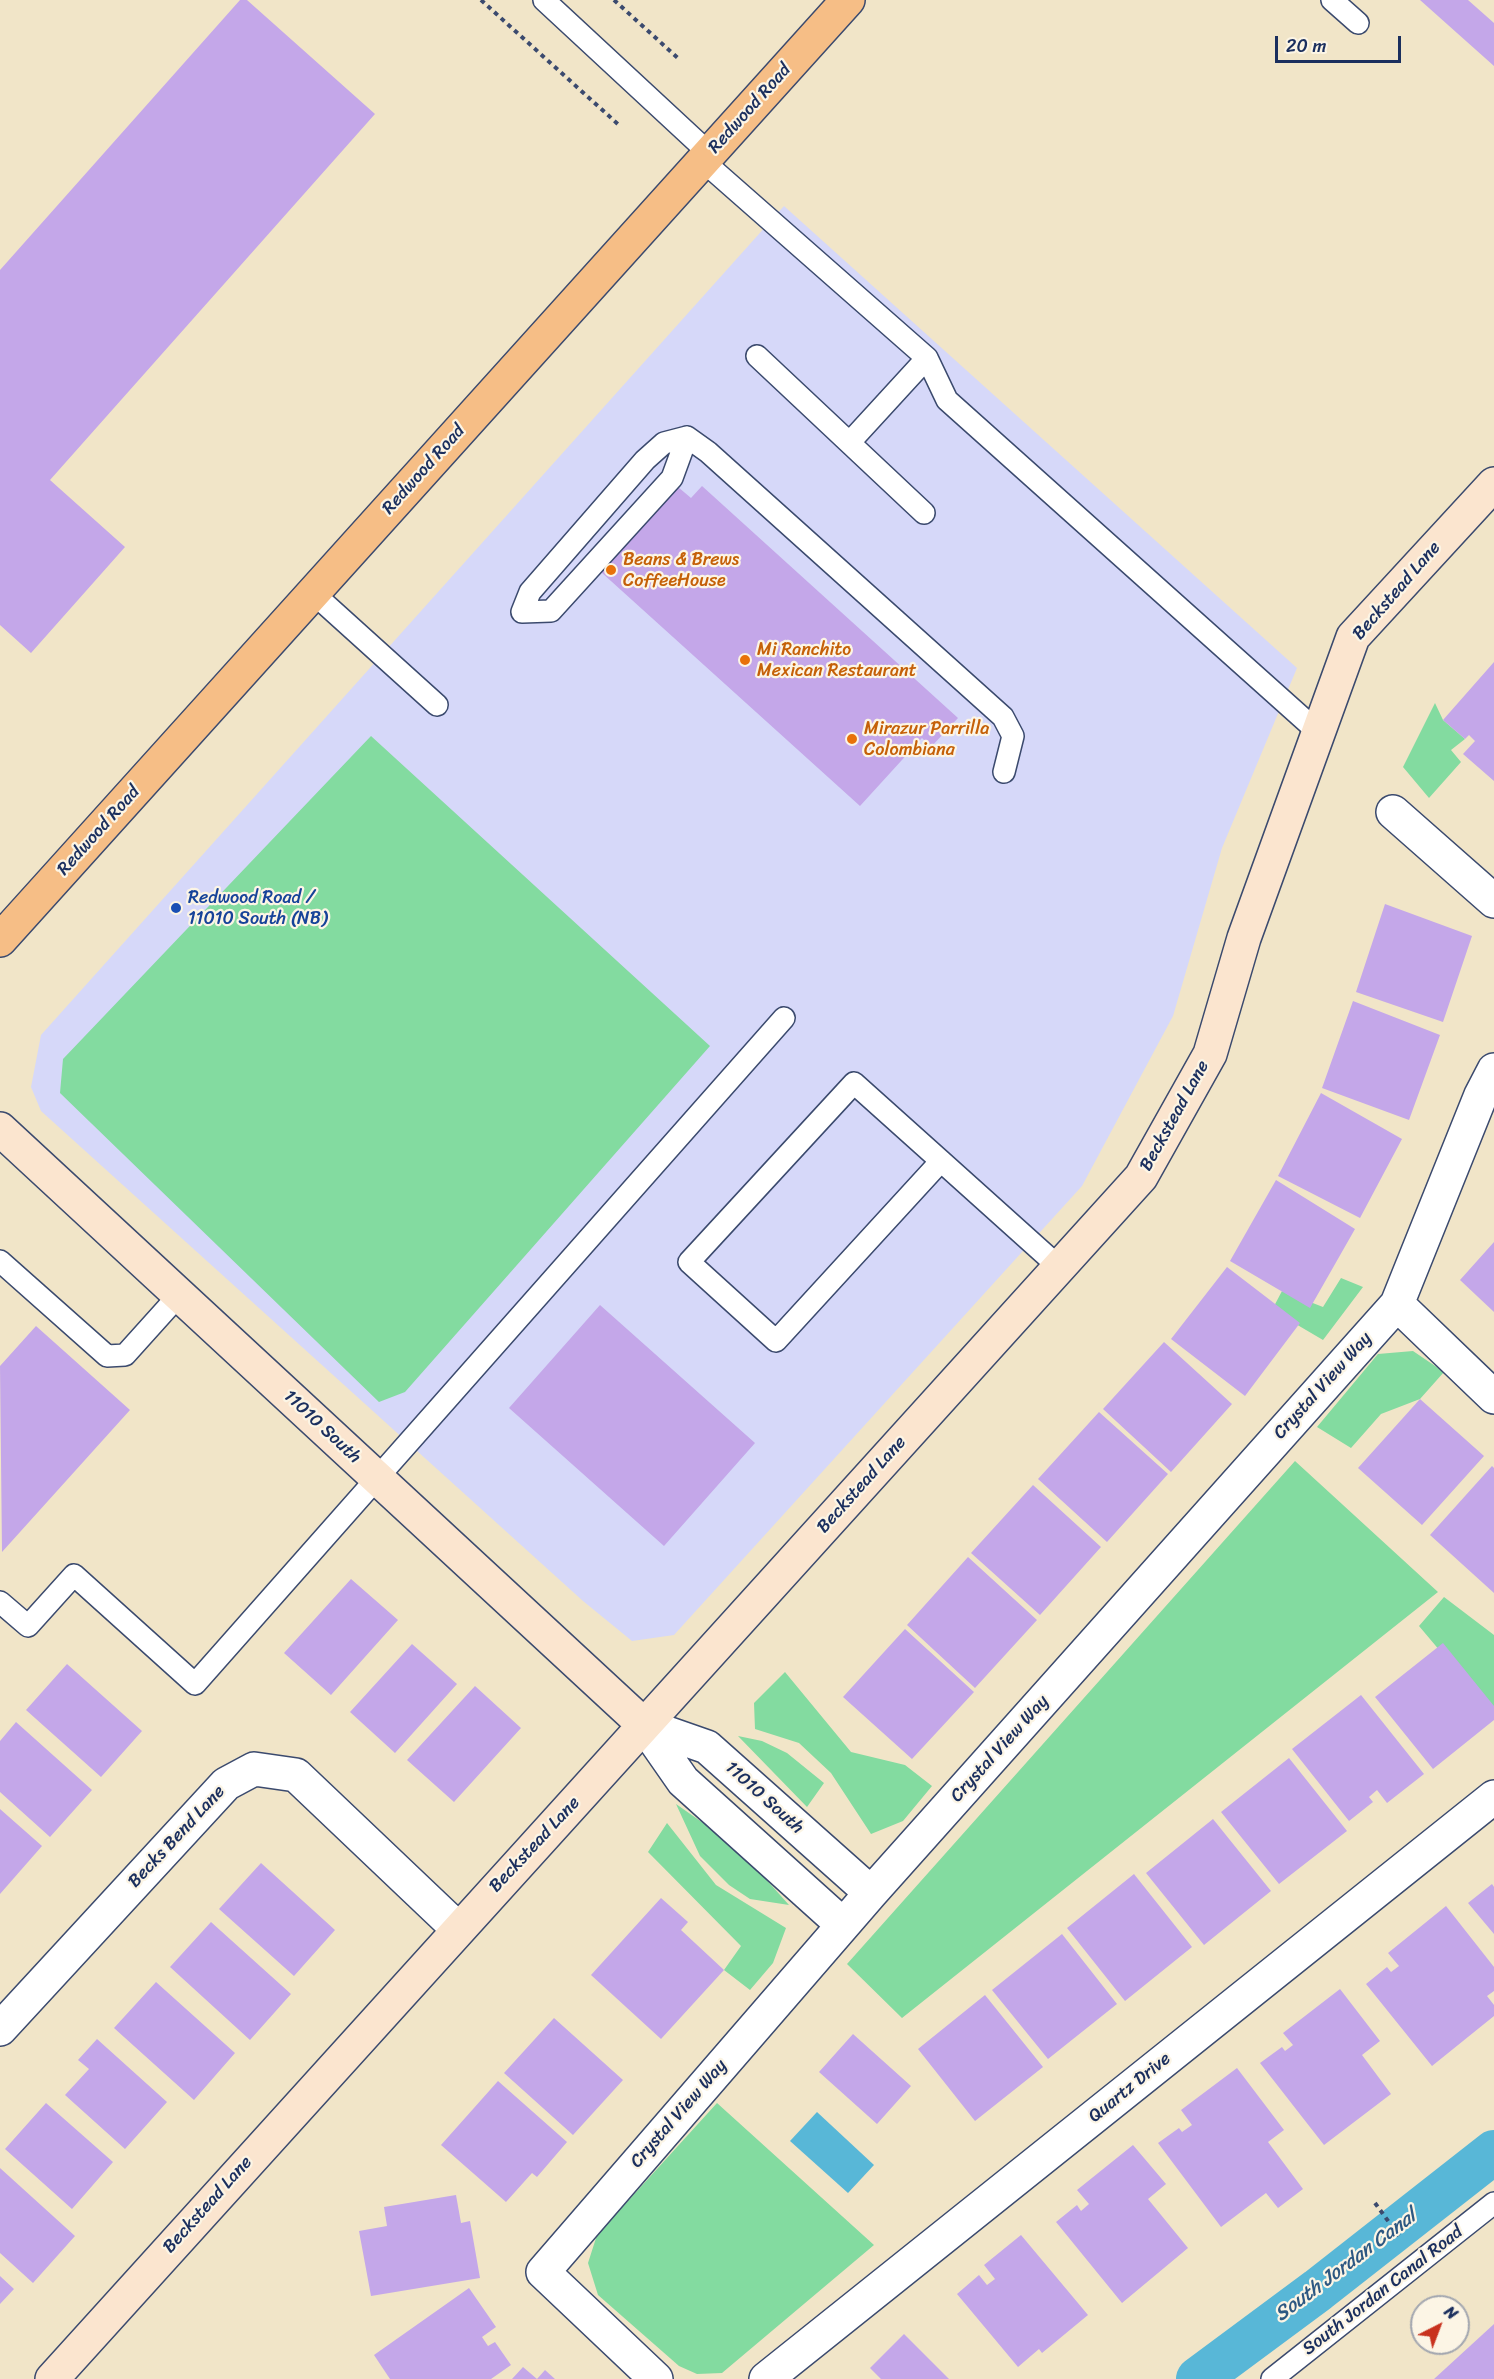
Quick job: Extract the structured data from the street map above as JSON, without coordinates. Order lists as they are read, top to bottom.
{
  "streets": {
    "main road": ["Redwood Road"],
    "street": [
      "Beckstead Lane",
      "Crystal View Way",
      "11010 South",
      "Becks Bend Lane",
      "Quartz Drive"
    ],
    "lane": ["South Jordan Canal Road"]
  },
  "crossings": [
    ["Beckstead Lane", "11010 South"],
    ["Beckstead Lane", "Becks Bend Lane"],
    ["Crystal View Way", "11010 South"]
  ],
  "water": ["South Jordan Canal"],
  "places": [
    "Beans & Brews CoffeeHouse",
    "Mi Ranchito Mexican Restaurant",
    "Mirazur Parrilla Colombiana",
    "Redwood Road / 11010 South (NB)"
  ],
  "scale_bar": "20 m",
  "north": "top right"
}
